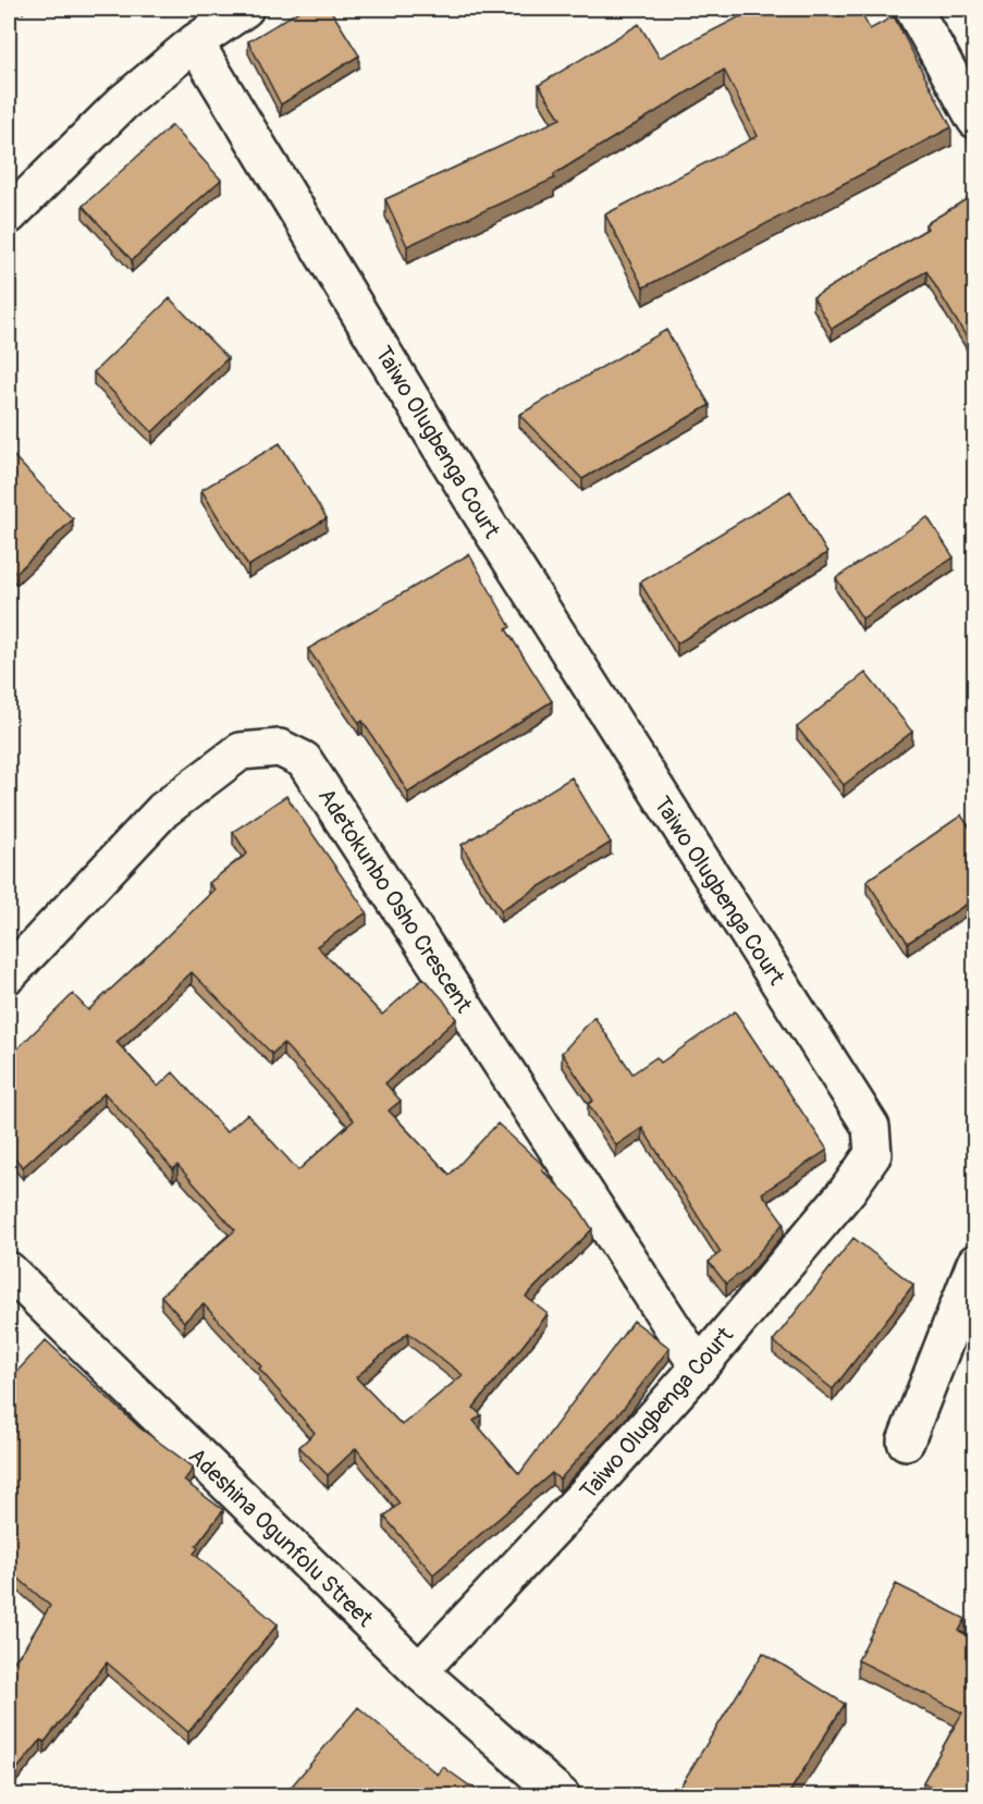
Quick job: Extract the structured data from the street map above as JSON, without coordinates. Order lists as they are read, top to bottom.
{
  "streets": {
    "street": ["Taiwo Olugbenga Court", "Adetokunbo Osho Crescent", "Adeshina Ogunfolu Street"]
  },
  "crossings": [
    ["Taiwo Olugbenga Court", "Adetokunbo Osho Crescent"],
    ["Taiwo Olugbenga Court", "Adeshina Ogunfolu Street"]
  ]
}
